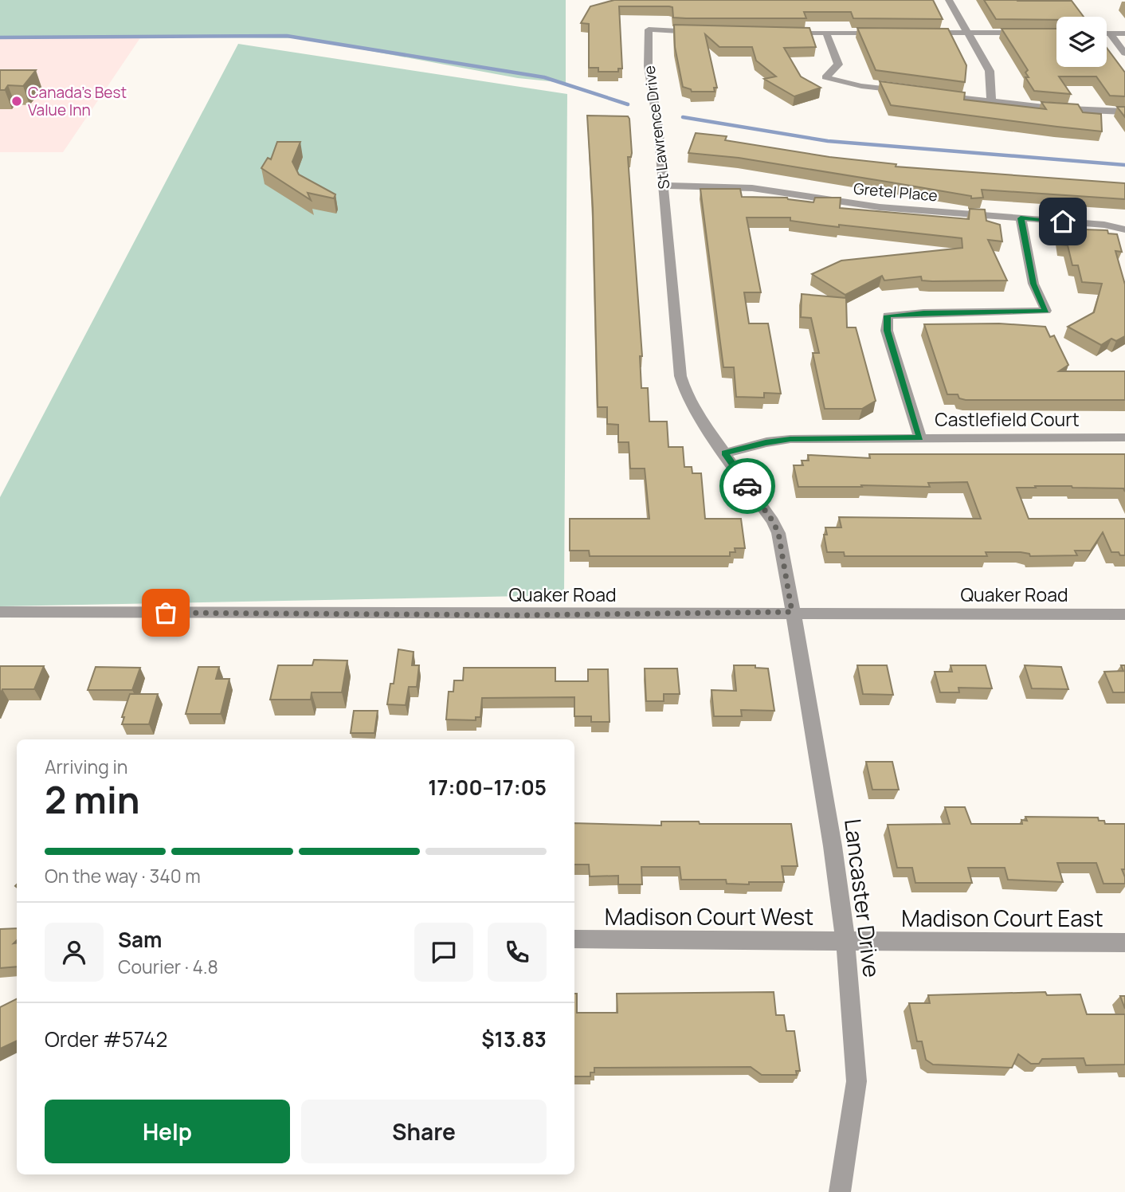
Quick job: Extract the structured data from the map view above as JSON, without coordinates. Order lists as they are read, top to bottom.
{
  "streets": {
    "street": [
      "St Lawrence Drive",
      "Gretel Place",
      "Castlefield Court",
      "Quaker Road",
      "Lancaster Drive",
      "Madison Court West",
      "Madison Court East"
    ]
  },
  "crossings": [
    ["St Lawrence Drive", "Gretel Place"],
    ["St Lawrence Drive", "Castlefield Court"],
    ["St Lawrence Drive", "Quaker Road"],
    ["St Lawrence Drive", "Lancaster Drive"],
    ["Quaker Road", "Lancaster Drive"],
    ["Lancaster Drive", "Madison Court West"],
    ["Lancaster Drive", "Madison Court East"],
    ["Madison Court West", "Madison Court East"]
  ],
  "places": ["Canada's Best Value Inn"],
  "page": {
    "heading": ["2 min", "Arriving in", "17:00–17:05"],
    "panel": [
      "Sam",
      "Courier · 4.8",
      "Order #5742",
      "$13.83"
    ],
    "bar": "On the way · 340 m",
    "buttons": ["Help", "Share"]
  }
}
